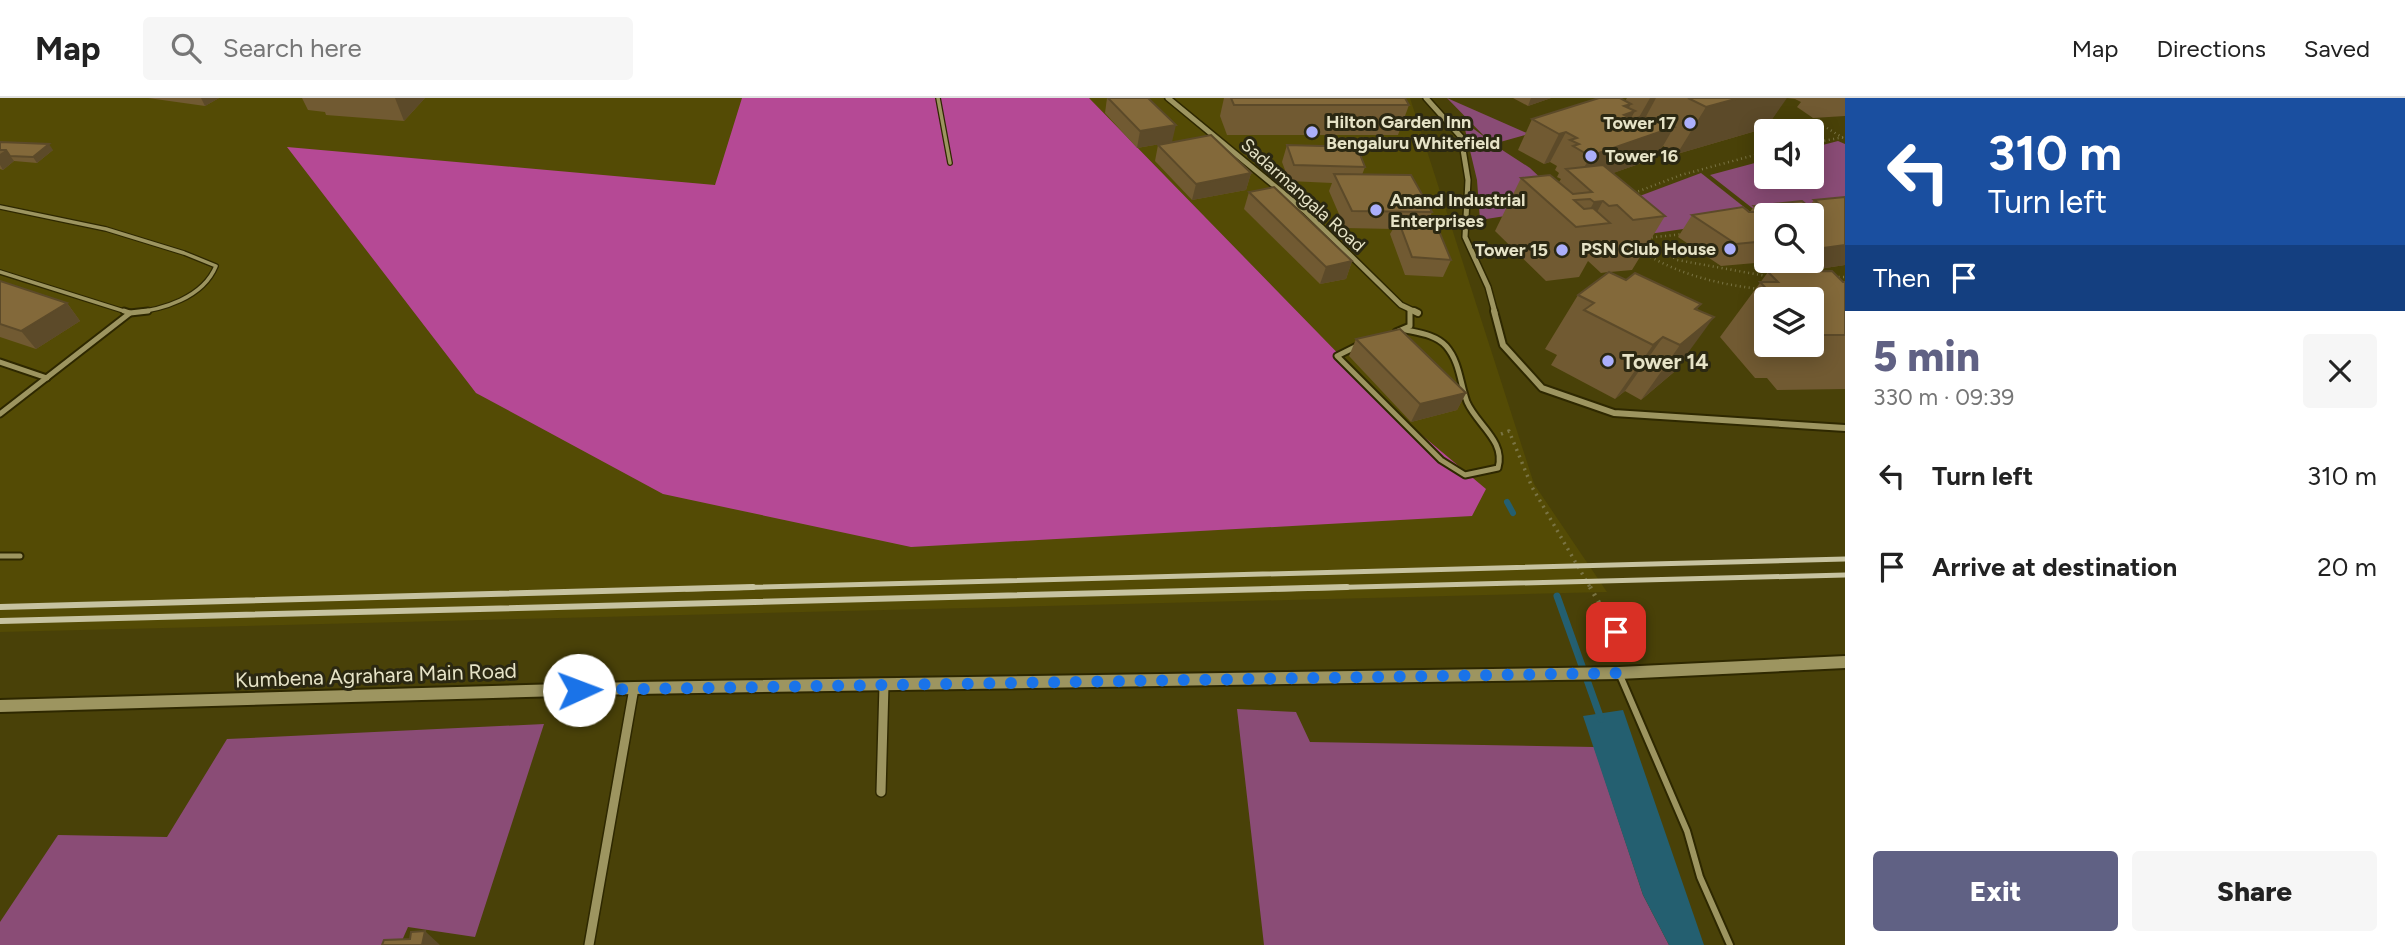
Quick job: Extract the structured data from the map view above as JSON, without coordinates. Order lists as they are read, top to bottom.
{
  "streets": {
    "street": ["Sadarmangala Road", "Kumbena Agrahara Main Road"]
  },
  "places": [
    "Tower 17",
    "Hilton Garden Inn Bengaluru Whitefield",
    "Tower 16",
    "Anand Industrial Enterprises",
    "PSN Club House",
    "Tower 15",
    "Tower 14"
  ],
  "page": {
    "header": "Map",
    "search": "Search here",
    "nav": ["Map", "Directions", "Saved"],
    "turn": ["310 m", "Turn left"],
    "then": "Then",
    "heading": ["5 min", "330 m · 09:39"],
    "list": [
      {
        "name": "Turn left",
        "value": "310 m"
      },
      {
        "name": "Arrive at destination",
        "value": "20 m"
      }
    ],
    "buttons": ["Exit", "Share"]
  }
}
